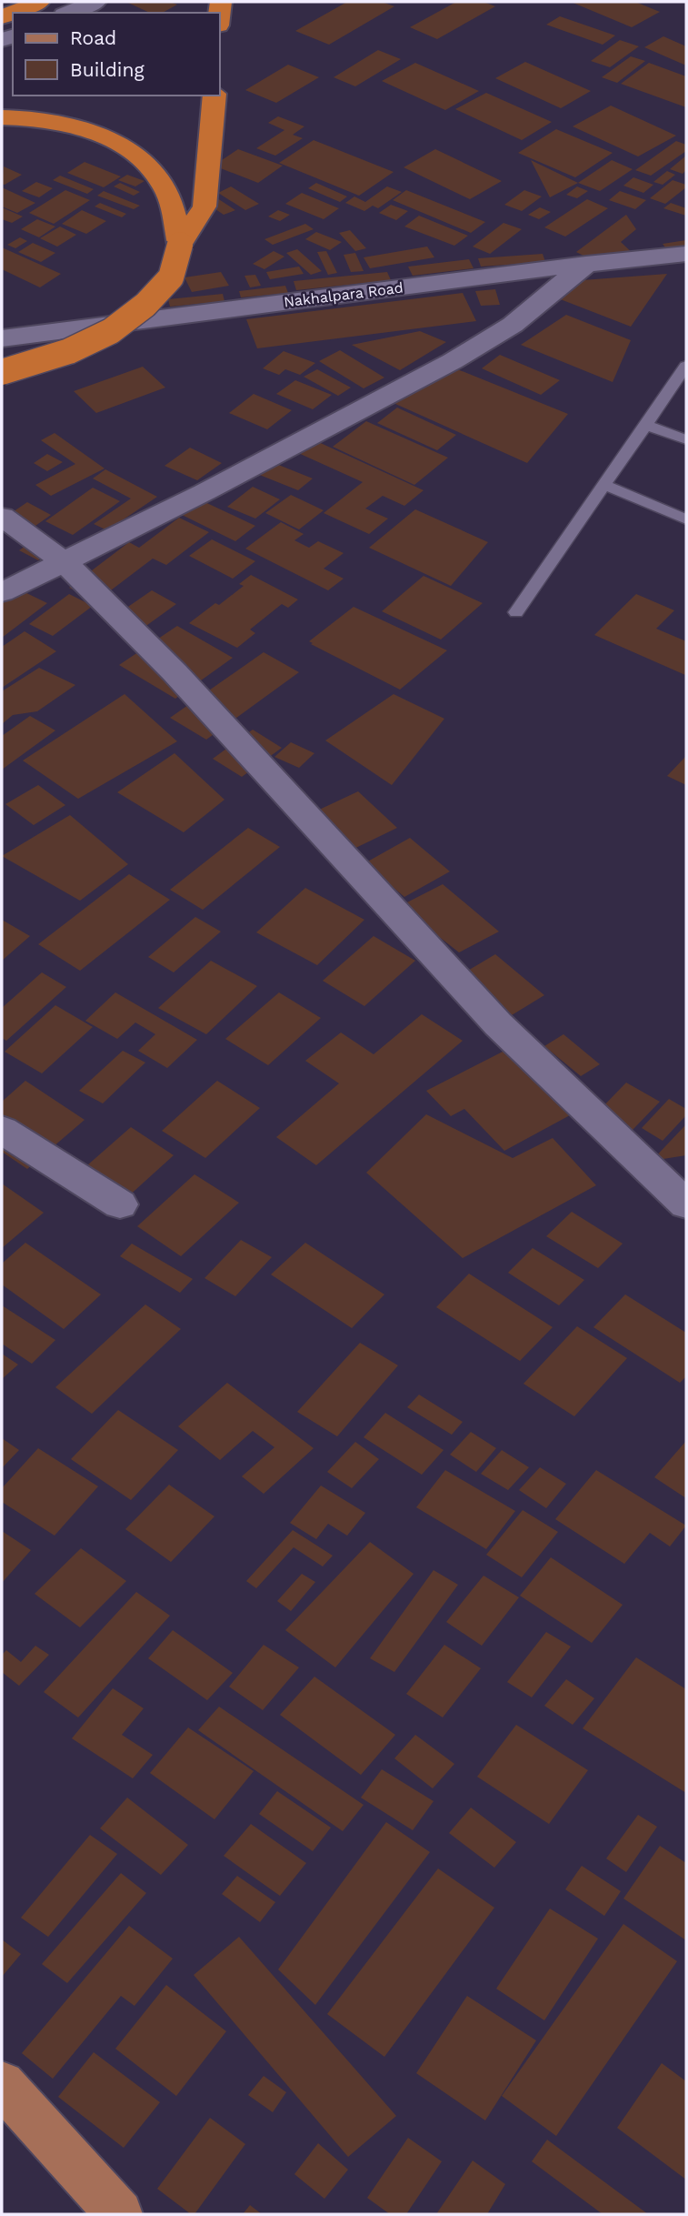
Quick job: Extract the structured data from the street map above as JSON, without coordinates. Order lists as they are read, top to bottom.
{
  "streets": {
    "street": ["Nakhalpara Road"]
  },
  "legend": ["Road", "Building"]
}
